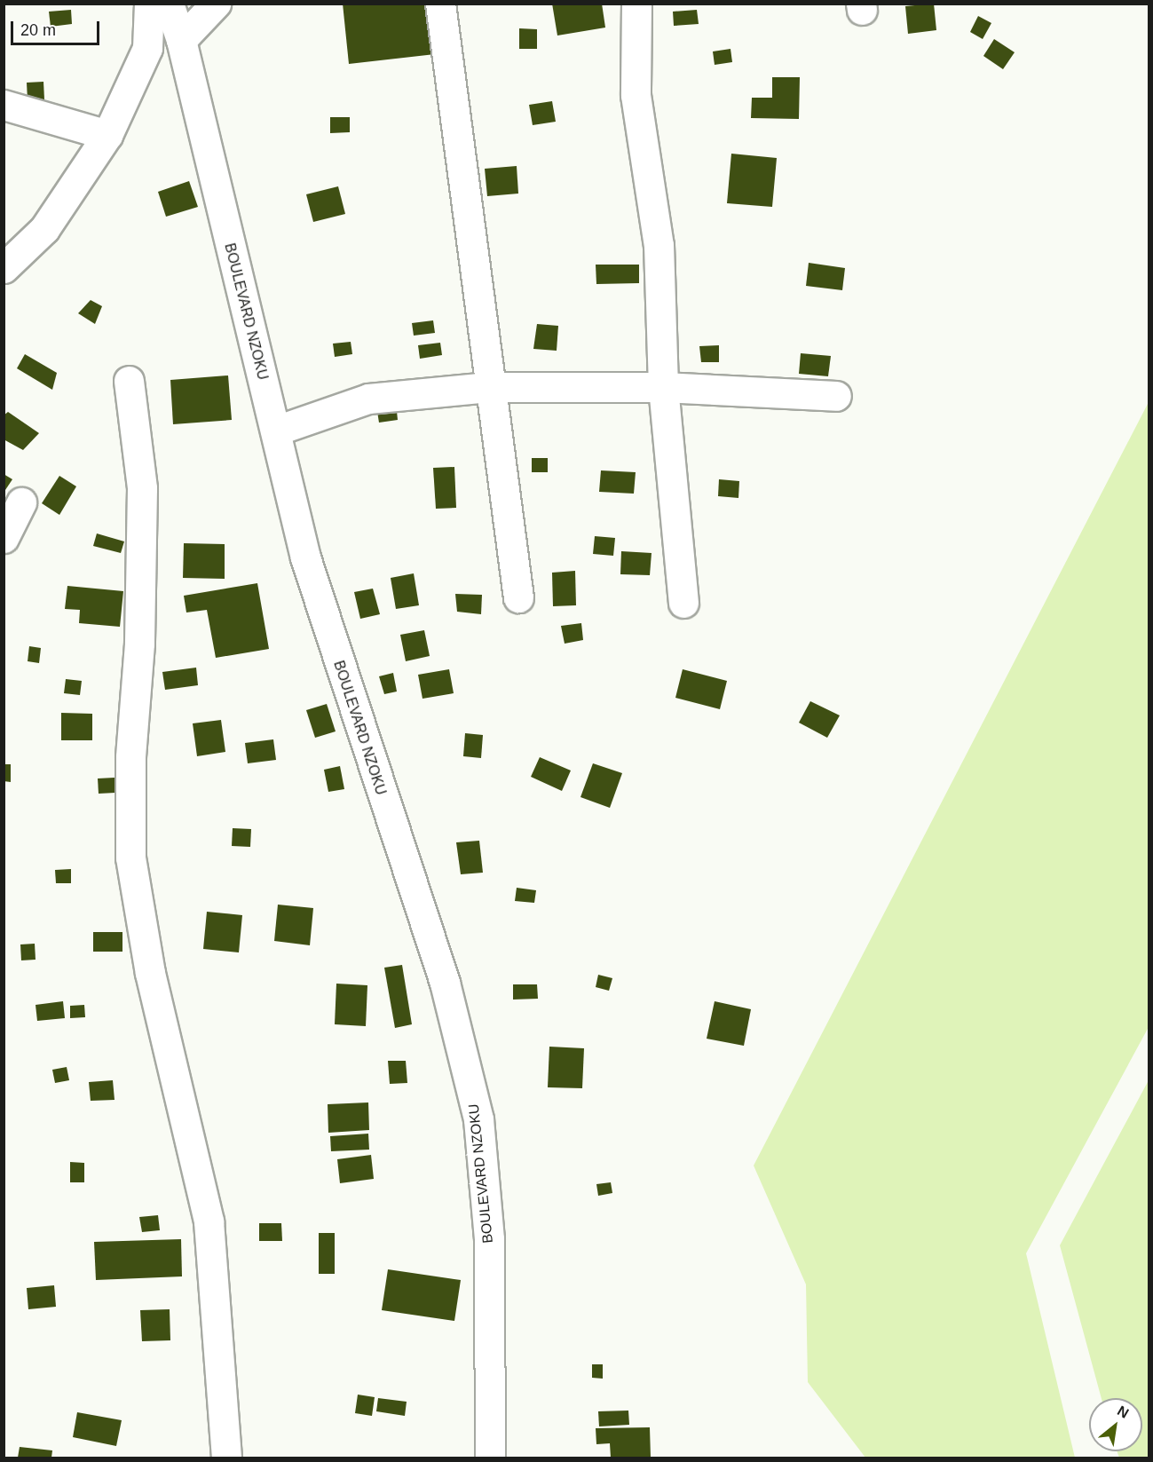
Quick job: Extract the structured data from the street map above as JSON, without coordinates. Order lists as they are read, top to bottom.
{
  "streets": {
    "street": ["BOULEVARD NZOKU"]
  },
  "scale_bar": "20 m",
  "north": "top right"
}
